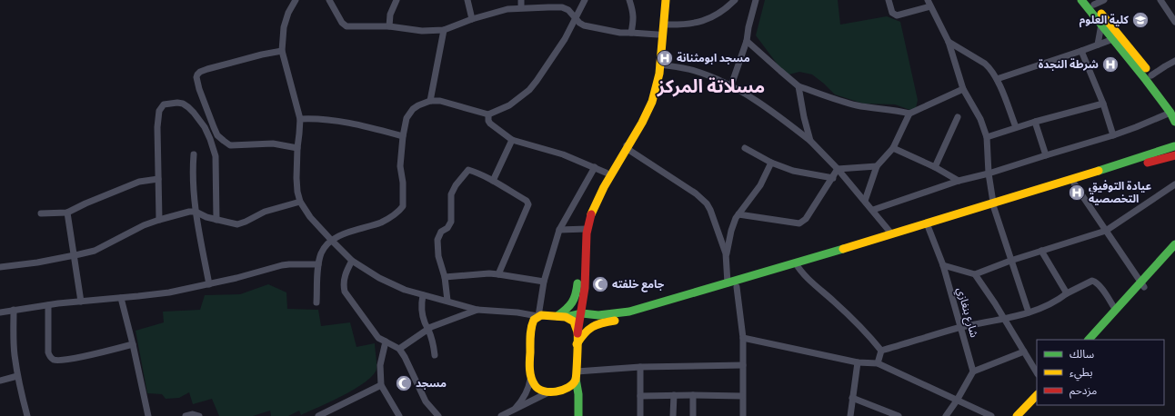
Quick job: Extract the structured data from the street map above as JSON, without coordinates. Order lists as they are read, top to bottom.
{
  "streets": {
    "street": ["شارع بنغازي"]
  },
  "districts": ["مسلاتة المركز"],
  "places": {
    "school or university": ["كلية العلوم"],
    "hospital": ["مسجد ابومثنانة", "شرطة النجدة", "عيادة التوفيق التخصصية"],
    "mosque": ["جامع خلفته", "مسجد"]
  },
  "legend": ["سالك", "بطيء", "مزدحم"]
}
